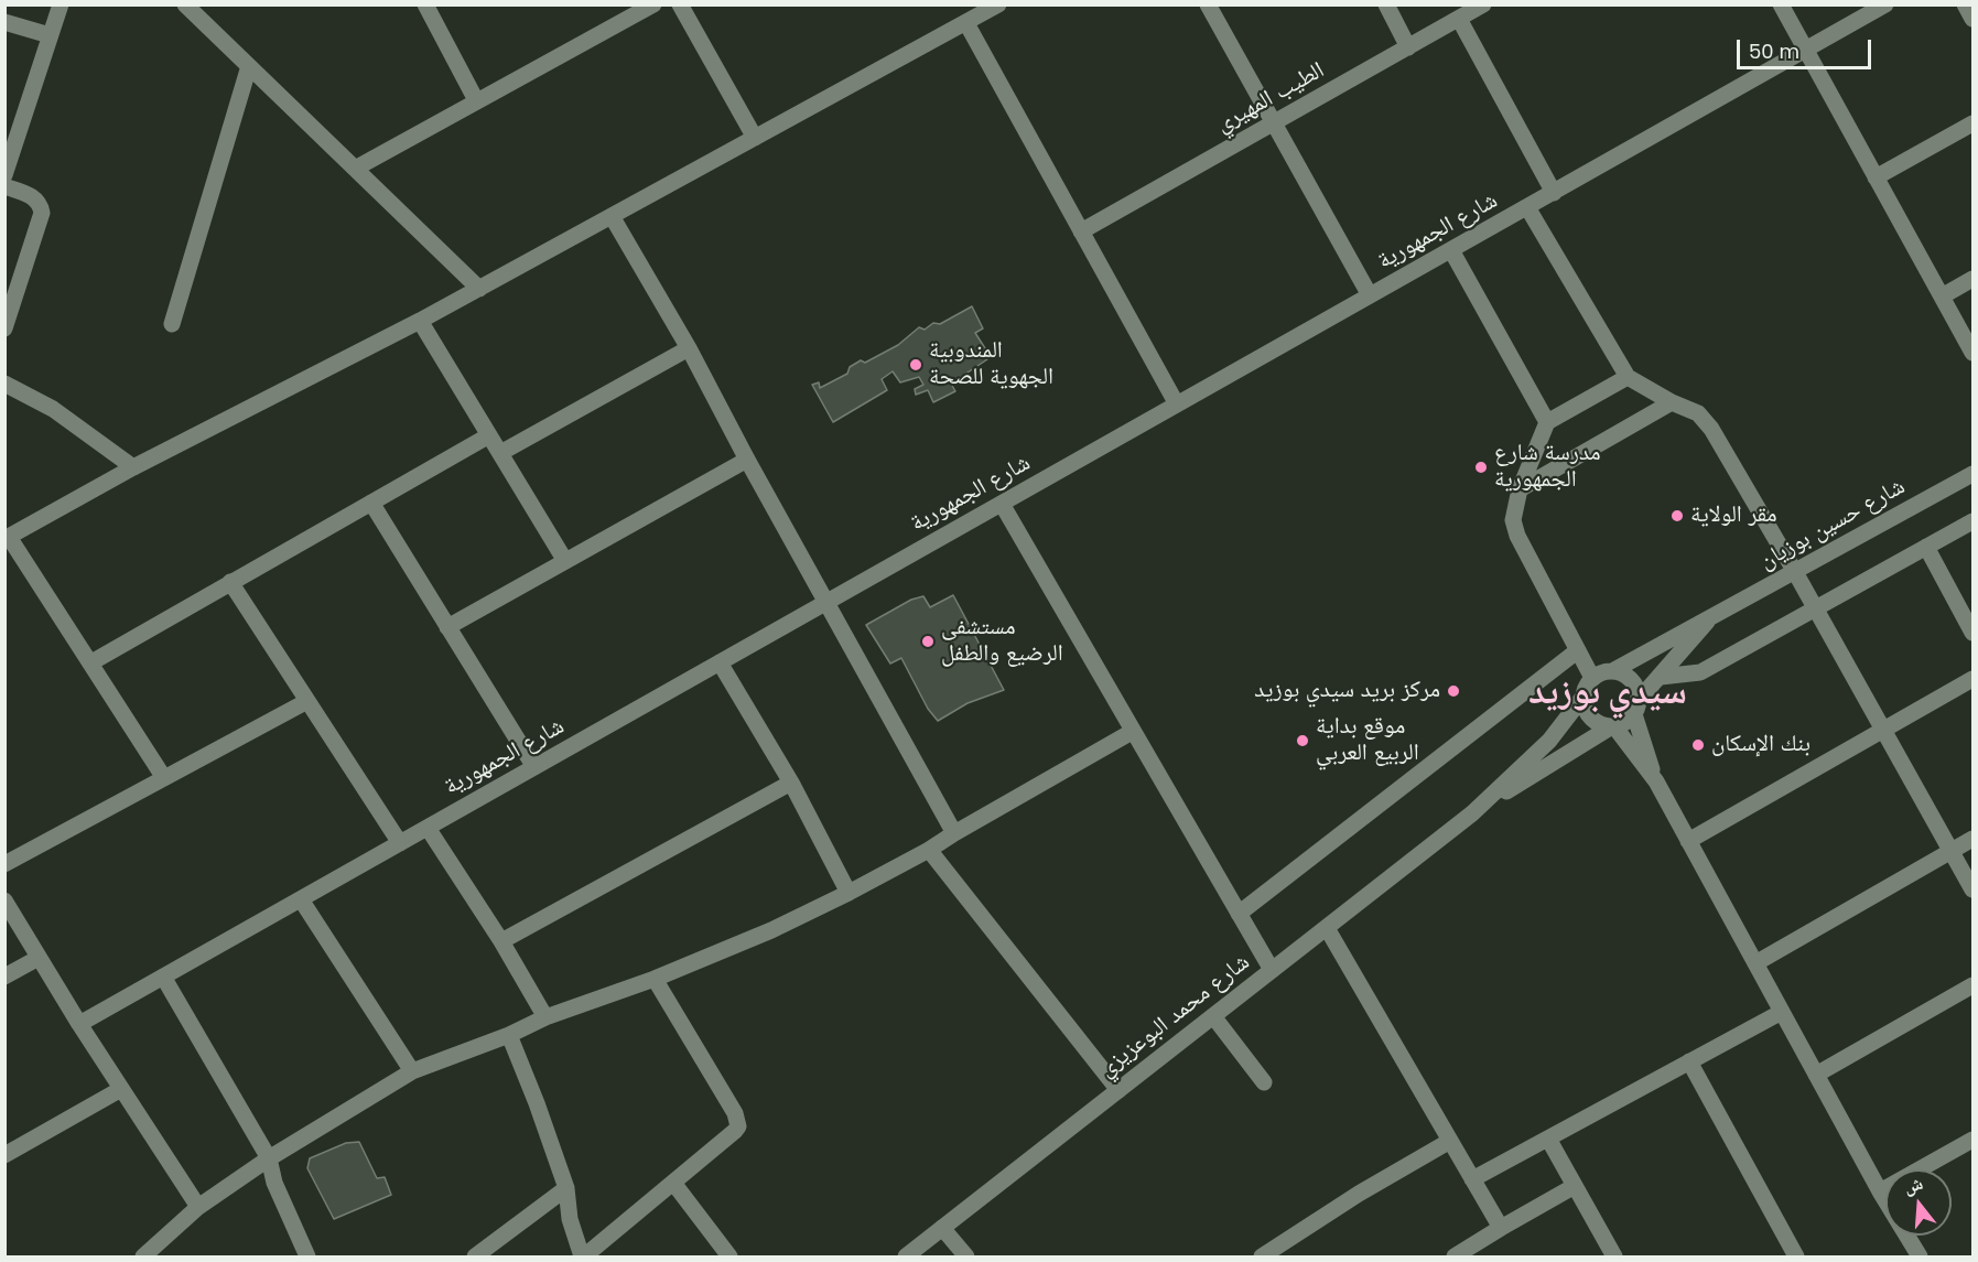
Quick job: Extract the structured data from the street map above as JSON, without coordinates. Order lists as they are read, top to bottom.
{
  "streets": {
    "street": [
      "الطيب المهيري",
      "شارع الجمهورية",
      "شارع حسين بوزيان",
      "شارع محمد البوعزيزي"
    ]
  },
  "crossings": [
    ["شارع حسين بوزيان", "شارع محمد البوعزيزي"]
  ],
  "districts": ["سيدي بوزيد"],
  "places": [
    "المندوبية الجهوية للصحة",
    "مدرسة شارع الجمهورية",
    "مقر الولاية",
    "مستشفى الرضيع والطفل",
    "مركز بريد سيدي بوزيد",
    "موقع بداية الربيع العربي",
    "بنك الإسكان"
  ],
  "scale_bar": "50 m",
  "north": "top"
}
